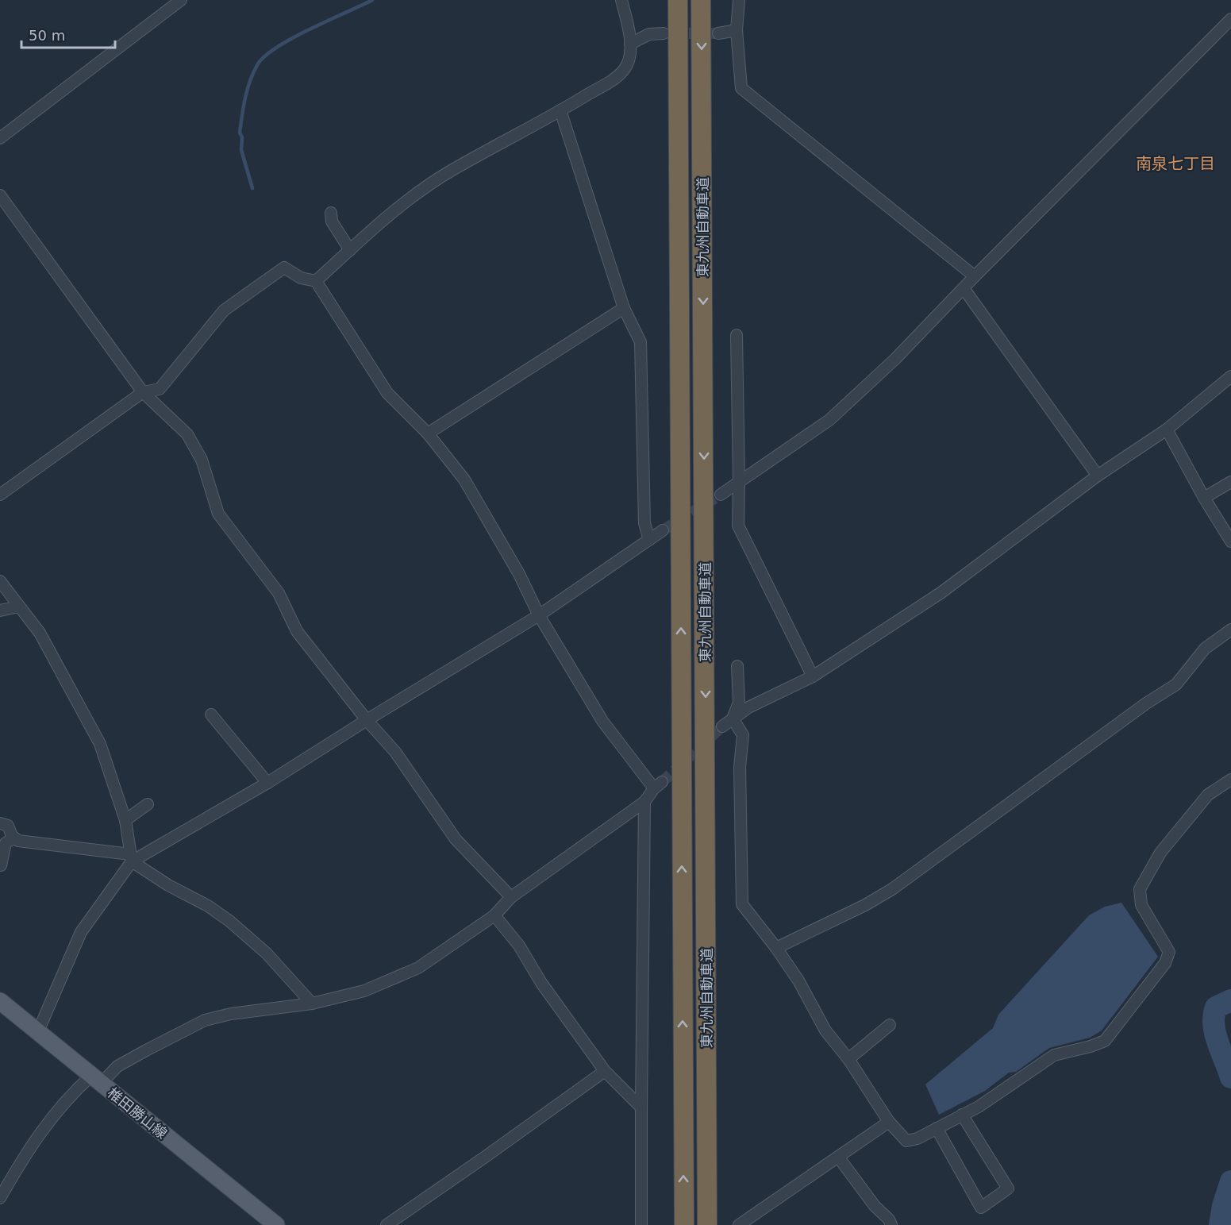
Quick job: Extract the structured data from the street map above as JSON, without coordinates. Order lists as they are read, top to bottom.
{
  "streets": {
    "highway": ["東九州自動車道"],
    "main road": ["椎田勝山線"]
  },
  "districts": ["南泉七丁目"],
  "scale_bar": "50 m"
}
